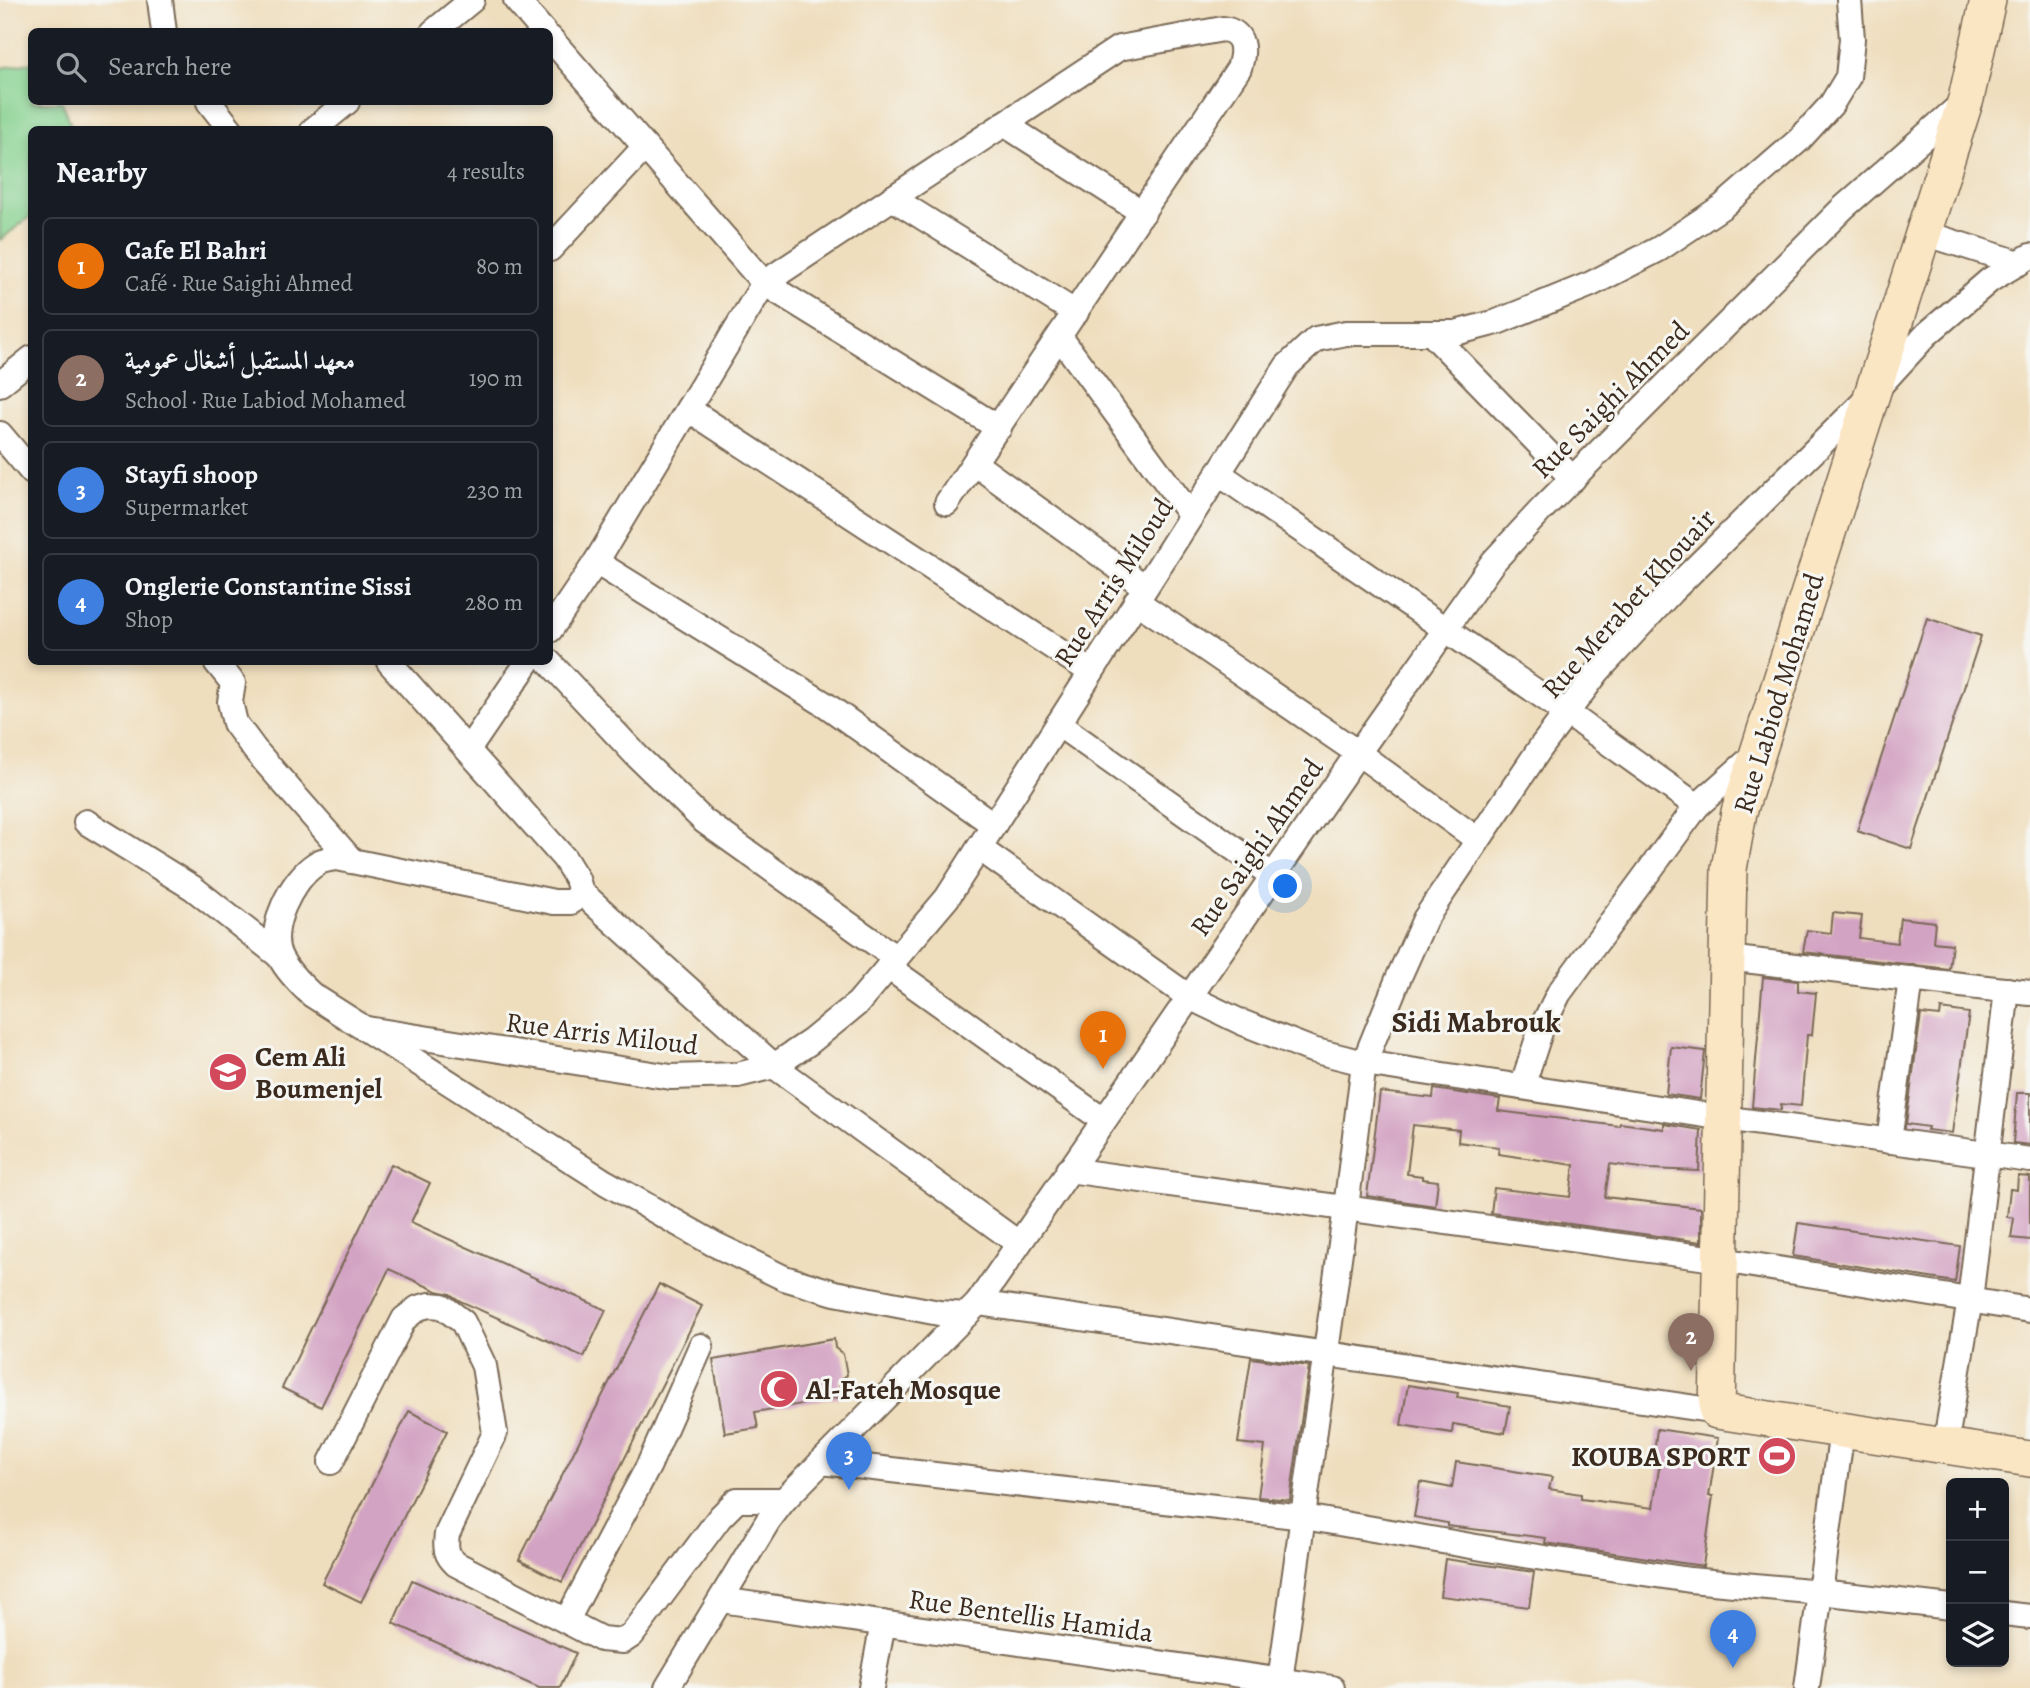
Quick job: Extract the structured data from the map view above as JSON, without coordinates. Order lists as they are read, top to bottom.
{
  "streets": {
    "street": [
      "Rue Saighi Ahmed",
      "Rue Arris Miloud",
      "Rue Merabet Khouair",
      "Rue Labiod Mohamed",
      "Rue Bentellis Hamida"
    ]
  },
  "crossings": [
    ["Rue Saighi Ahmed", "Rue Labiod Mohamed"],
    ["Rue Saighi Ahmed", "Rue Bentellis Hamida"],
    ["Rue Merabet Khouair", "Rue Labiod Mohamed"],
    ["Rue Merabet Khouair", "Rue Bentellis Hamida"]
  ],
  "districts": ["Sidi Mabrouk"],
  "places": {
    "school or university": ["Cem Ali Boumenjel"],
    "mosque": ["Al-Fateh Mosque"],
    "sports": ["KOUBA SPORT"]
  },
  "page": {
    "search": "Search here",
    "heading": ["Nearby", "4 results"],
    "list": [
      {
        "mark": "1",
        "name": "Cafe El Bahri",
        "note": "Café · Rue Saighi Ahmed",
        "value": "80 m"
      },
      {
        "mark": "2",
        "name": "معهد المستقبل أشغال عمومية",
        "note": "School · Rue Labiod Mohamed",
        "value": "190 m"
      },
      {
        "mark": "3",
        "name": "Stayfi shoop",
        "note": "Supermarket",
        "value": "230 m"
      },
      {
        "mark": "4",
        "name": "Onglerie Constantine Sissi",
        "note": "Shop",
        "value": "280 m"
      }
    ],
    "pins": [
      "1",
      "2",
      "3",
      "4"
    ],
    "map_buttons": ["+", "−"]
  }
}
